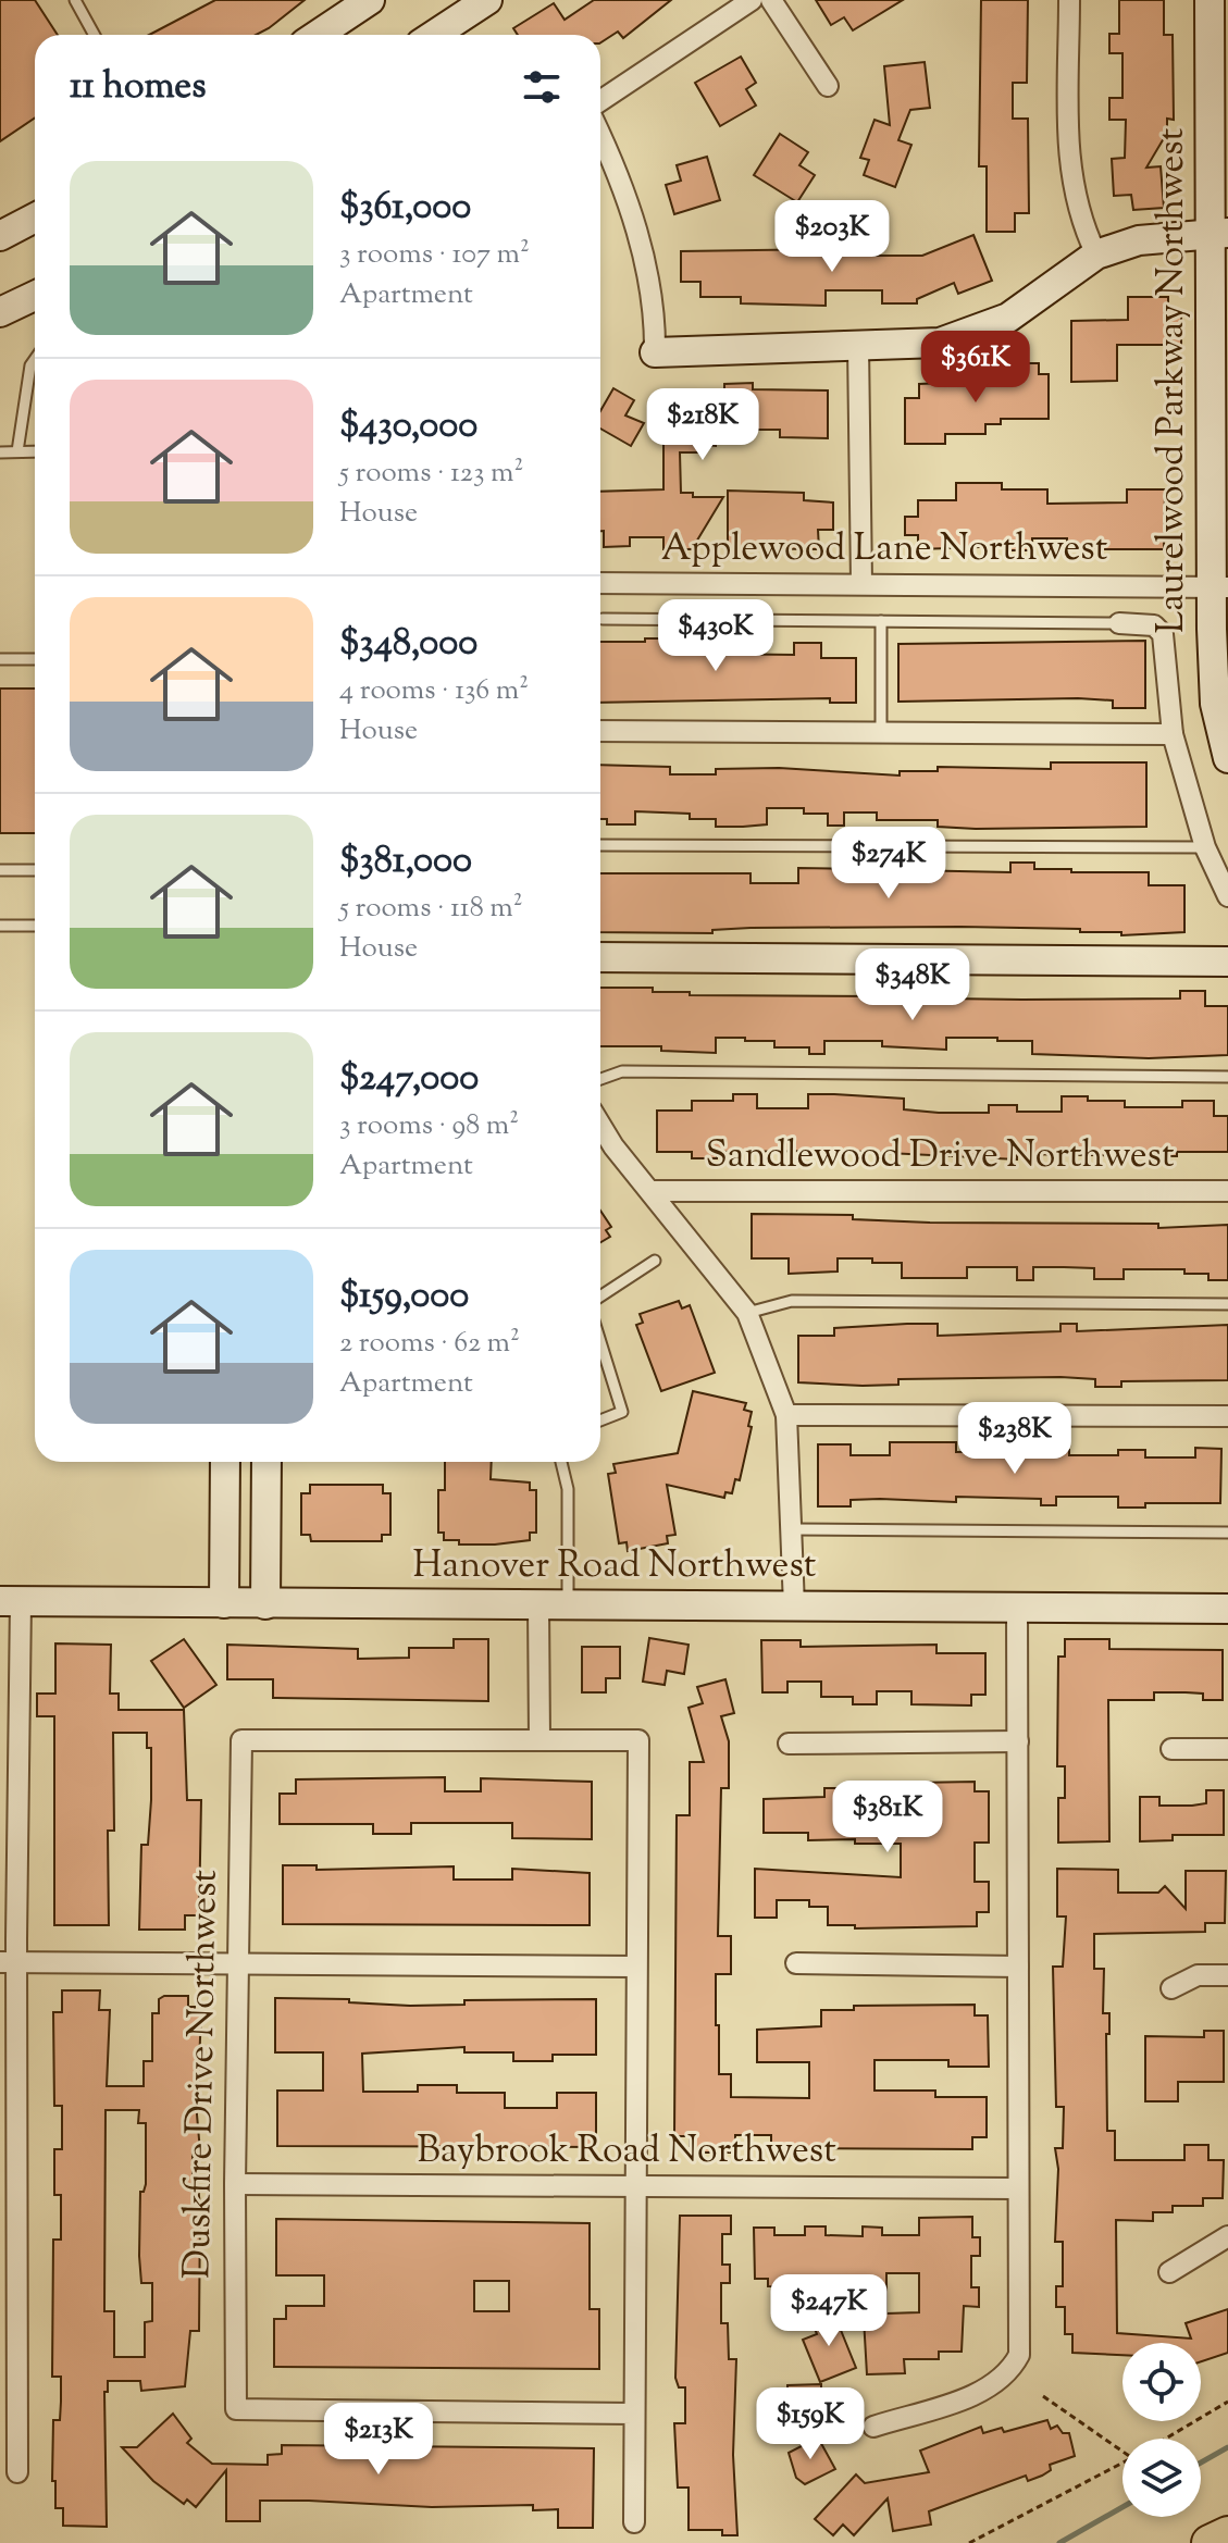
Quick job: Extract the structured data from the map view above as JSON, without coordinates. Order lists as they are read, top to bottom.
{
  "streets": {
    "street": [
      "Laurelwood Parkway Northwest",
      "Applewood Lane Northwest",
      "Sandlewood Drive Northwest",
      "Hanover Road Northwest",
      "Duskfire Drive Northwest",
      "Baybrook Road Northwest"
    ]
  },
  "crossings": [
    ["Laurelwood Parkway Northwest", "Applewood Lane Northwest"],
    ["Duskfire Drive Northwest", "Baybrook Road Northwest"]
  ],
  "page": {
    "heading": "11 homes",
    "list": [
      {
        "name": "$361,000",
        "note": "3 rooms · 107 m² · Apartment"
      },
      {
        "name": "$430,000",
        "note": "5 rooms · 123 m² · House"
      },
      {
        "name": "$348,000",
        "note": "4 rooms · 136 m² · House"
      },
      {
        "name": "$381,000",
        "note": "5 rooms · 118 m² · House"
      },
      {
        "name": "$247,000",
        "note": "3 rooms · 98 m² · Apartment"
      },
      {
        "name": "$159,000",
        "note": "2 rooms · 62 m² · Apartment"
      }
    ],
    "price": [
      "$203K",
      "$361K",
      "$218K",
      "$430K",
      "$274K",
      "$348K",
      "$238K",
      "$381K",
      "$247K",
      "$159K",
      "$213K"
    ]
  }
}
